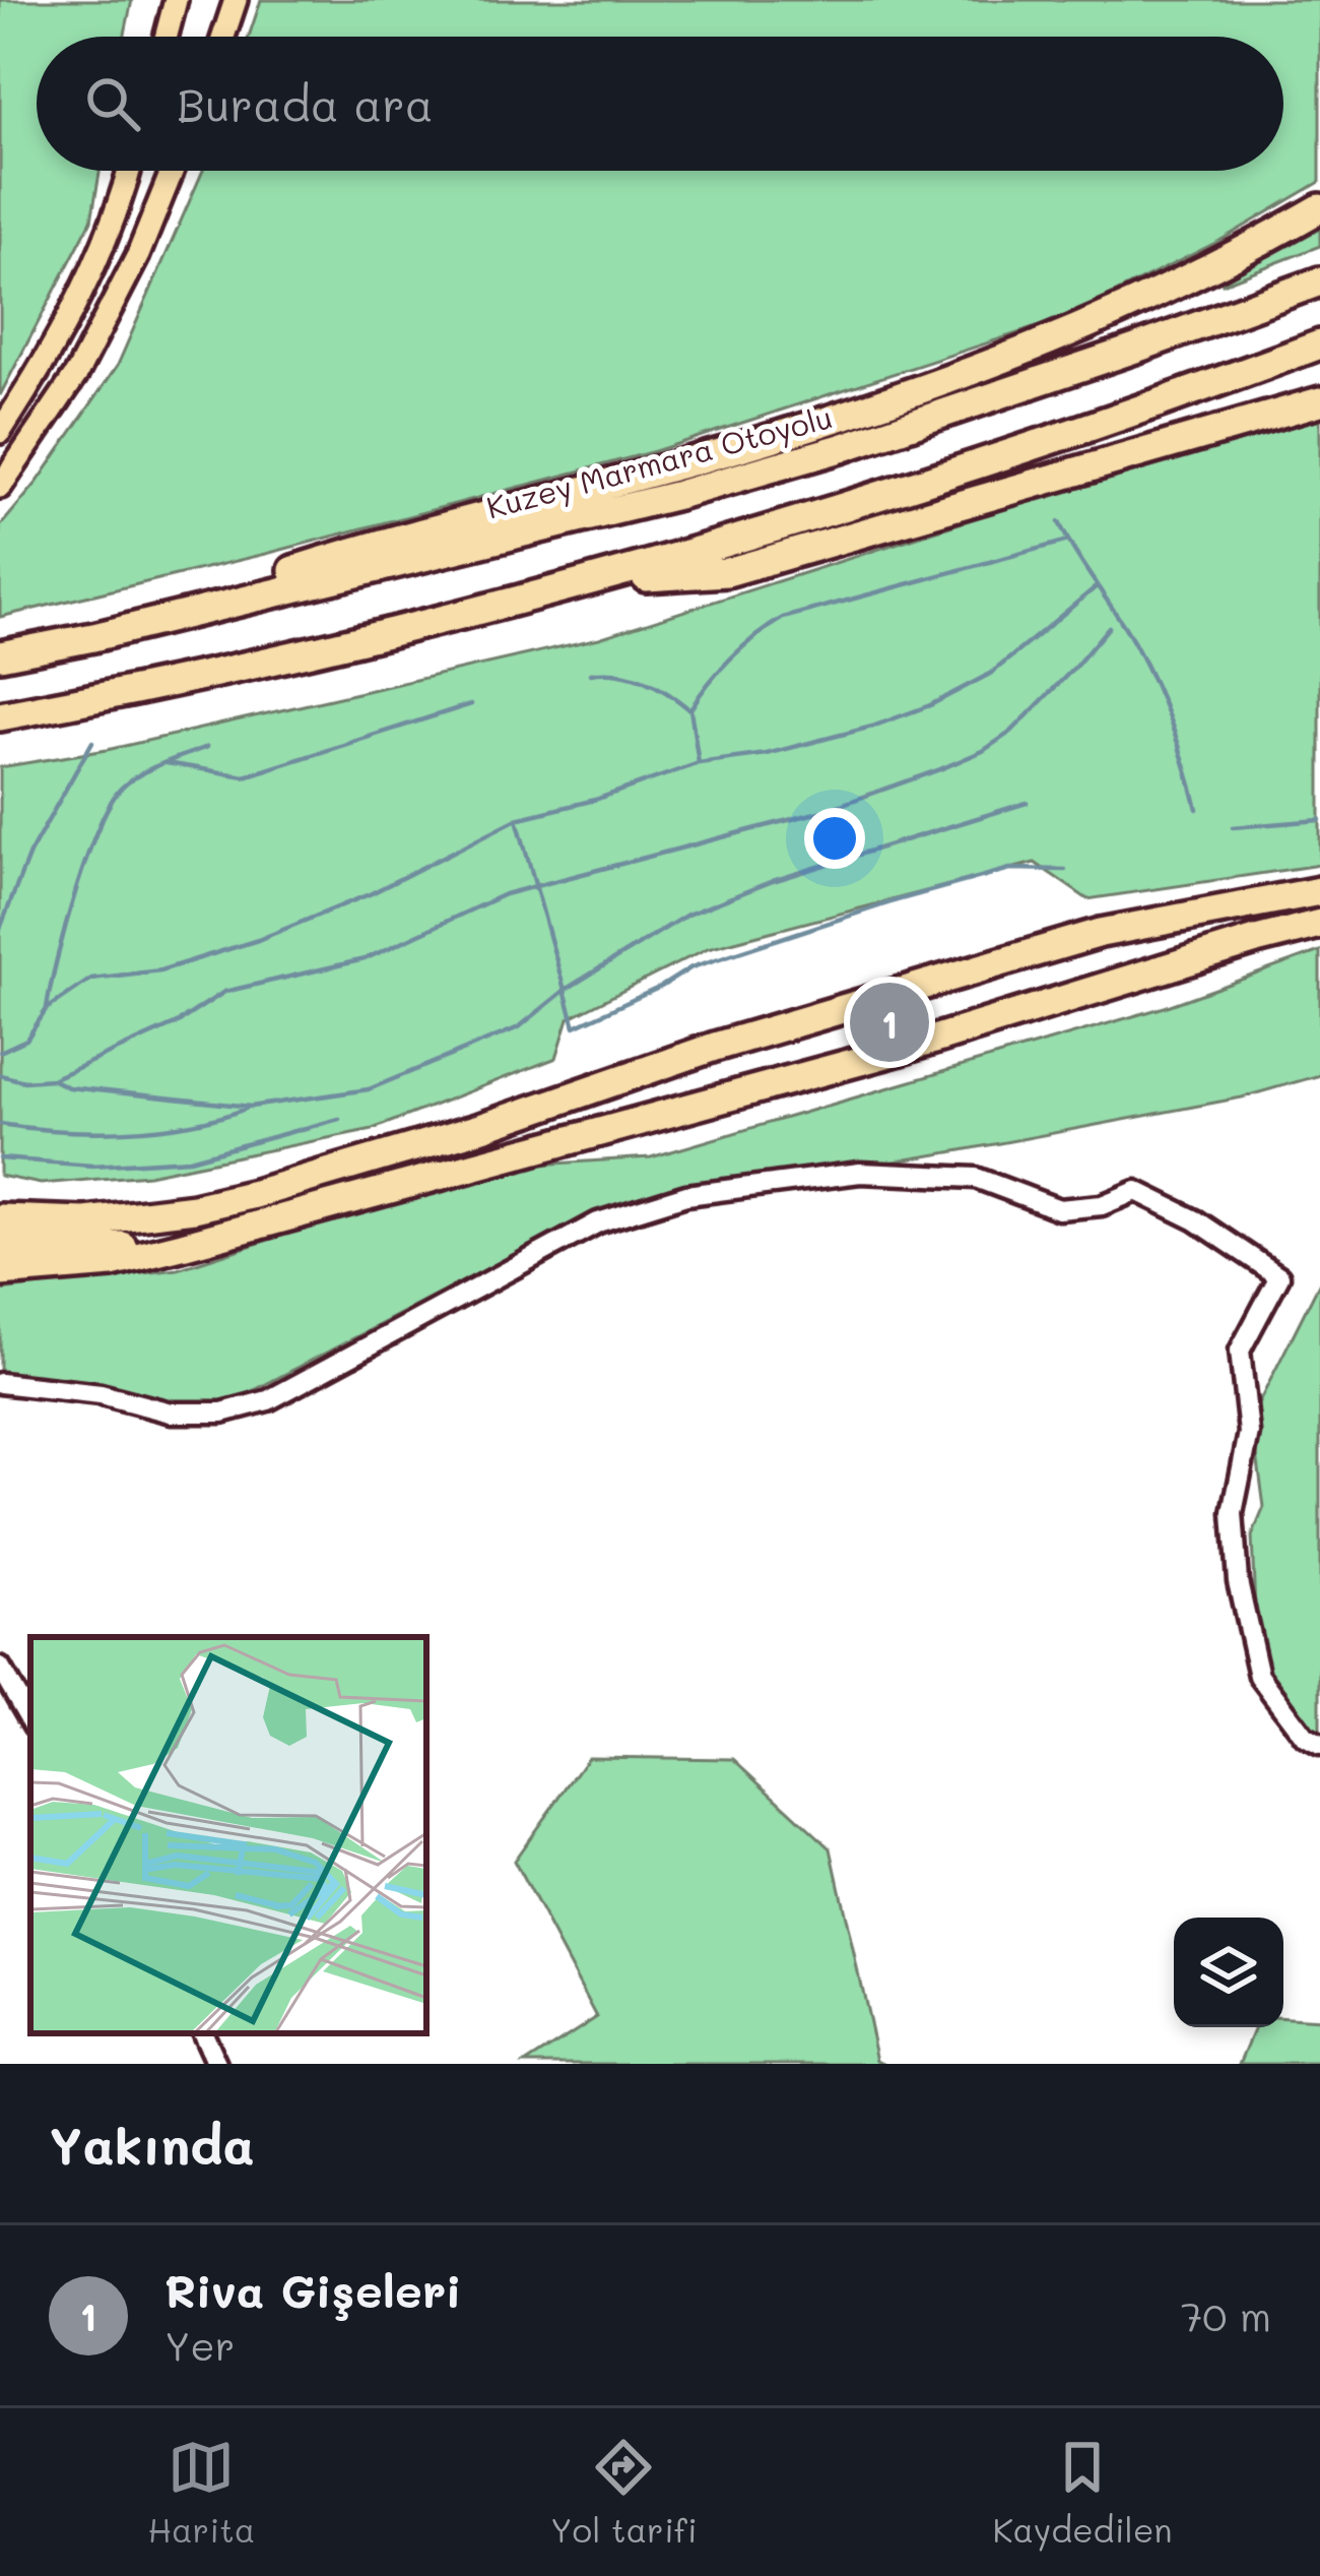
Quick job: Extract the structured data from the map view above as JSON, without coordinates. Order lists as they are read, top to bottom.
{
  "streets": {
    "highway": ["Kuzey Marmara Otoyolu"]
  },
  "page": {
    "search": "Burada ara",
    "pins": "1",
    "heading": "Yakında",
    "list": [
      {
        "mark": "1",
        "name": "Riva Gişeleri",
        "note": "Yer",
        "value": "70 m"
      }
    ],
    "nav": ["Harita", "Yol tarifi", "Kaydedilen"]
  }
}
